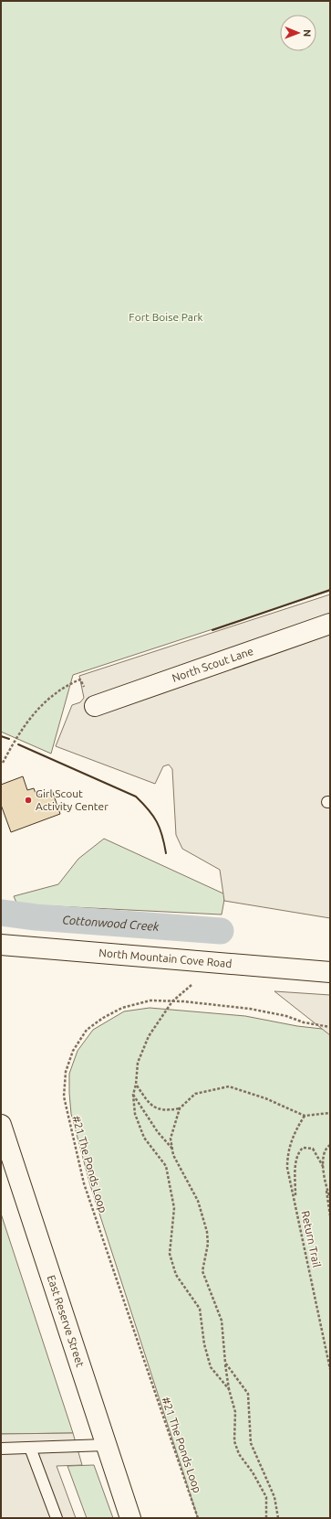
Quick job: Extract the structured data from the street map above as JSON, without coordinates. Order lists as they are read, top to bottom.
{
  "streets": {
    "street": ["North Scout Lane", "North Mountain Cove Road", "East Reserve Street"],
    "path": ["#21 The Ponds Loop", "Return Trail"]
  },
  "water": ["Cottonwood Creek"],
  "parks": ["Fort Boise Park"],
  "places": ["Girl Scout Activity Center"],
  "north": "right"
}
